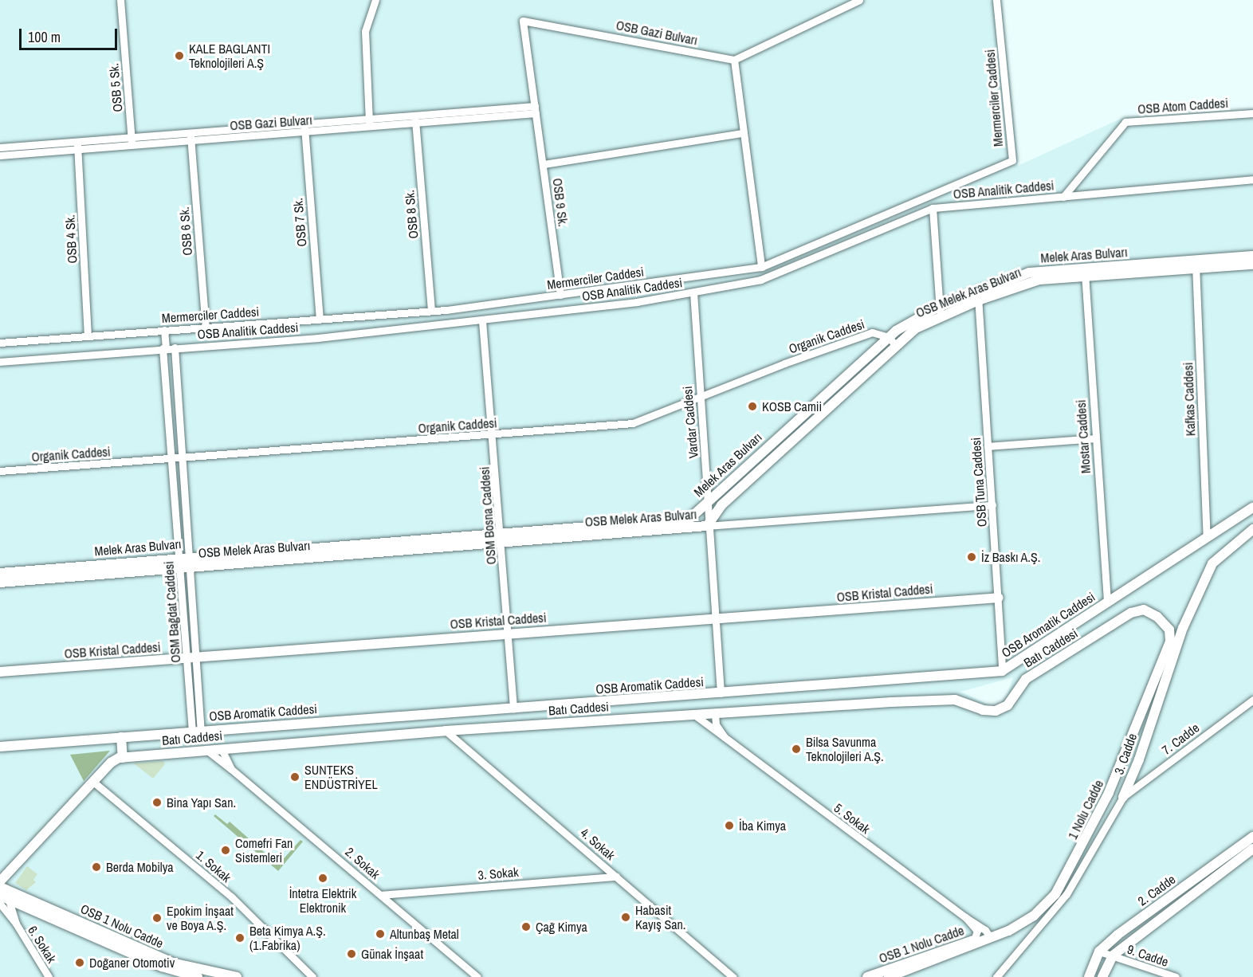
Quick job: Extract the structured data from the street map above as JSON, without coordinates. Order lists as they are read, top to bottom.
{
  "streets": {
    "street": [
      "OSB Gazi Bulvarı",
      "OSB 5 Sk.",
      "Mermerciler Caddesi",
      "OSB Atom Caddesi",
      "OSB Analitik Caddesi",
      "OSB 9 Sk.",
      "OSB 8 Sk.",
      "OSB 7 Sk.",
      "OSB 6 Sk.",
      "OSB 4 Sk.",
      "Melek Aras Bulvarı",
      "OSB Melek Aras Bulvarı",
      "Organik Caddesi",
      "Kafkas Caddesi",
      "Vardar Caddesi",
      "Mostar Caddesi",
      "OSB Tuna Caddesi",
      "OSM Bosna Caddesi",
      "OSB Kristal Caddesi",
      "OSM Bağdat Caddesi",
      "OSB Aromatik Caddesi",
      "Batı Caddesi",
      "7. Cadde",
      "3. Cadde",
      "1 Nolu Cadde",
      "5. Sokak",
      "4. Sokak",
      "2. Sokak",
      "1. Sokak",
      "3. Sokak",
      "2. Cadde",
      "OSB 1 Nolu Cadde",
      "6. Sokak",
      "9. Cadde"
    ]
  },
  "crossings": [
    ["OSB Gazi Bulvarı", "OSB 5 Sk."],
    ["OSB Gazi Bulvarı", "OSB 9 Sk."],
    ["OSB Gazi Bulvarı", "OSB 8 Sk."],
    ["OSB Gazi Bulvarı", "OSB 7 Sk."],
    ["OSB Gazi Bulvarı", "OSB 6 Sk."],
    ["OSB Gazi Bulvarı", "OSB 4 Sk."],
    ["Mermerciler Caddesi", "OSB 9 Sk."],
    ["Mermerciler Caddesi", "OSB 8 Sk."],
    ["Mermerciler Caddesi", "OSB 7 Sk."],
    ["Mermerciler Caddesi", "OSB 6 Sk."],
    ["Mermerciler Caddesi", "OSB 4 Sk."],
    ["Mermerciler Caddesi", "OSM Bağdat Caddesi"],
    ["OSB Atom Caddesi", "OSB Analitik Caddesi"],
    ["OSB Analitik Caddesi", "Vardar Caddesi"],
    ["OSB Analitik Caddesi", "OSM Bosna Caddesi"],
    ["OSB Analitik Caddesi", "OSM Bağdat Caddesi"],
    ["Melek Aras Bulvarı", "OSB Melek Aras Bulvarı"],
    ["Melek Aras Bulvarı", "Organik Caddesi"],
    ["Melek Aras Bulvarı", "Vardar Caddesi"],
    ["Melek Aras Bulvarı", "OSM Bosna Caddesi"],
    ["Melek Aras Bulvarı", "OSM Bağdat Caddesi"],
    ["OSB Melek Aras Bulvarı", "Organik Caddesi"],
    ["OSB Melek Aras Bulvarı", "Kafkas Caddesi"],
    ["OSB Melek Aras Bulvarı", "Vardar Caddesi"],
    ["OSB Melek Aras Bulvarı", "Mostar Caddesi"],
    ["OSB Melek Aras Bulvarı", "OSB Tuna Caddesi"],
    ["OSB Melek Aras Bulvarı", "OSM Bosna Caddesi"],
    ["OSB Melek Aras Bulvarı", "OSM Bağdat Caddesi"],
    ["Organik Caddesi", "Vardar Caddesi"],
    ["Organik Caddesi", "OSM Bosna Caddesi"],
    ["Organik Caddesi", "OSM Bağdat Caddesi"],
    ["Kafkas Caddesi", "OSB Aromatik Caddesi"],
    ["Vardar Caddesi", "OSB Kristal Caddesi"],
    ["Vardar Caddesi", "OSB Aromatik Caddesi"],
    ["Mostar Caddesi", "OSB Aromatik Caddesi"],
    ["OSB Tuna Caddesi", "OSB Kristal Caddesi"],
    ["OSB Tuna Caddesi", "OSB Aromatik Caddesi"],
    ["OSM Bosna Caddesi", "OSB Kristal Caddesi"],
    ["OSM Bosna Caddesi", "OSB Aromatik Caddesi"],
    ["OSB Kristal Caddesi", "OSM Bağdat Caddesi"],
    ["OSM Bağdat Caddesi", "OSB Aromatik Caddesi"],
    ["Batı Caddesi", "1 Nolu Cadde"],
    ["Batı Caddesi", "5. Sokak"],
    ["Batı Caddesi", "4. Sokak"],
    ["Batı Caddesi", "2. Sokak"],
    ["Batı Caddesi", "1. Sokak"],
    ["Batı Caddesi", "OSB 1 Nolu Cadde"],
    ["Batı Caddesi", "6. Sokak"],
    ["7. Cadde", "3. Cadde"],
    ["1 Nolu Cadde", "5. Sokak"],
    ["1 Nolu Cadde", "OSB 1 Nolu Cadde"],
    ["5. Sokak", "OSB 1 Nolu Cadde"],
    ["4. Sokak", "3. Sokak"],
    ["2. Sokak", "3. Sokak"],
    ["2. Cadde", "9. Cadde"],
    ["OSB 1 Nolu Cadde", "6. Sokak"]
  ],
  "places": [
    "KALE BAGLANTI Teknolojileri A.Ş",
    "KOSB Camii",
    "İz Baskı A.Ş.",
    "Bilsa Savunma Teknolojileri A.Ş.",
    "SUNTEKS ENDÜSTRİYEL",
    "Bina Yapı San.",
    "İba Kimya",
    "Comefri Fan Sistemleri",
    "Berda Mobilya",
    "İntetra Elektrik Elektronik",
    "Habasit Kayış San.",
    "Epokim İnşaat ve Boya A.Ş.",
    "Çağ Kimya",
    "Altunbaş Metal",
    "Beta Kimya A.Ş. (1.Fabrika)",
    "Günak İnşaat",
    "Doğaner Otomotiv"
  ],
  "scale_bar": "100 m"
}
